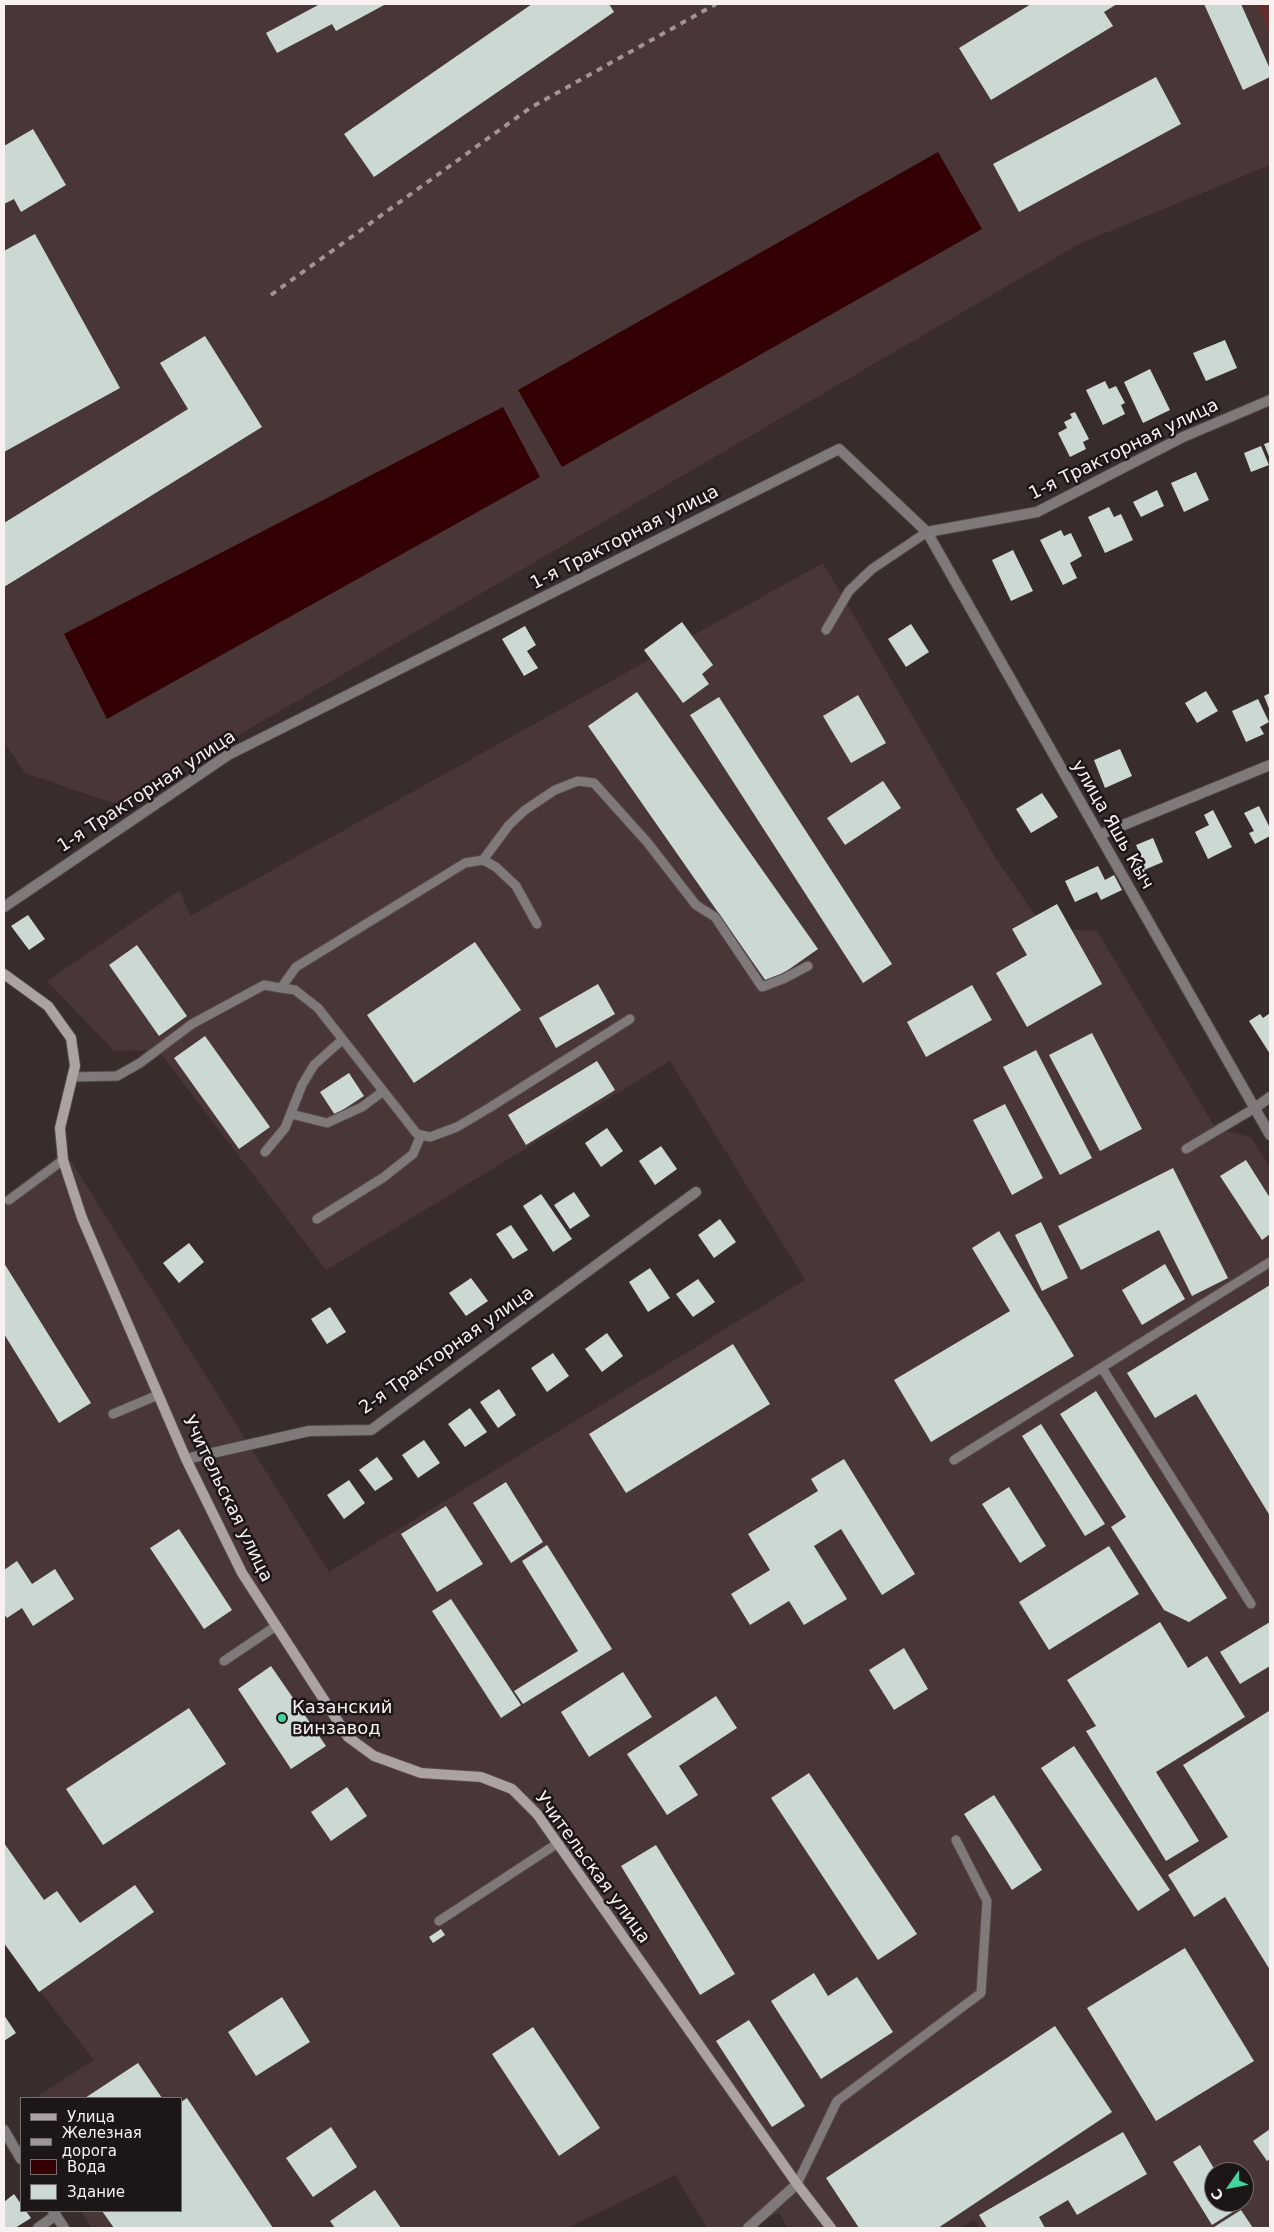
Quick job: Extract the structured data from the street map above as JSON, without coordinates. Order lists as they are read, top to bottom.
{
  "streets": {
    "street": [
      "1-я Тракторная улица",
      "улица Яшь Кыч",
      "2-я Тракторная улица",
      "Учительская улица"
    ]
  },
  "crossings": [
    ["1-я Тракторная улица", "улица Яшь Кыч"],
    ["2-я Тракторная улица", "Учительская улица"]
  ],
  "places": ["Казанский винзавод"],
  "legend": [
    "Улица",
    "Железная дорога",
    "Вода",
    "Здание"
  ],
  "north": "bottom left"
}
